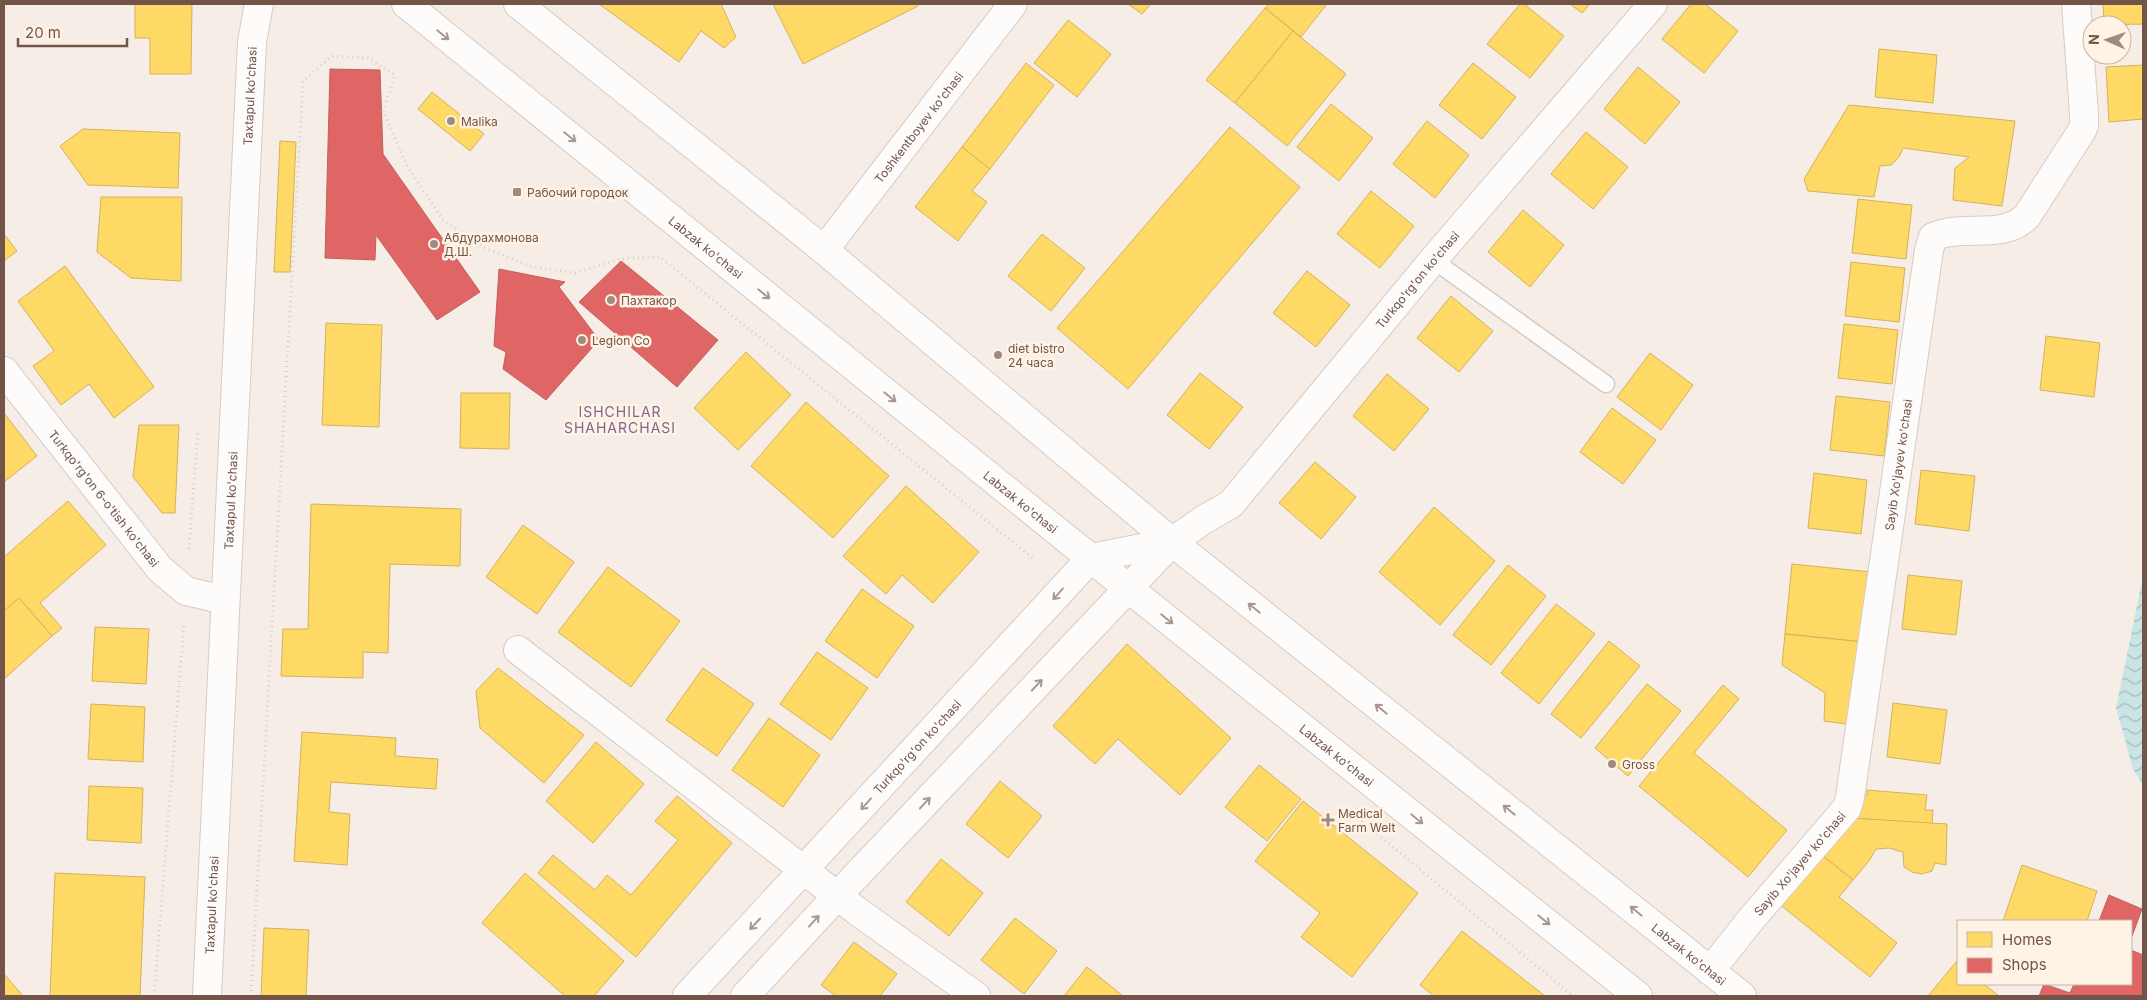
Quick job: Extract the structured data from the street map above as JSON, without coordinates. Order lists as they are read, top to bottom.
{
  "streets": {
    "street": [
      "Taxtapul ko'chasi",
      "Toshkentboyev ko'chasi",
      "Labzak ko'chasi",
      "Turkqo'rg'on ko'chasi",
      "Sayib Xo'jayev ko'chasi",
      "Turkqo'rg'on 6-o'tish ko'chasi"
    ]
  },
  "crossings": [
    ["Taxtapul ko'chasi", "Turkqo'rg'on 6-o'tish ko'chasi"],
    ["Toshkentboyev ko'chasi", "Labzak ko'chasi"],
    ["Labzak ko'chasi", "Turkqo'rg'on ko'chasi"],
    ["Labzak ko'chasi", "Sayib Xo'jayev ko'chasi"]
  ],
  "districts": ["ISHCHILAR SHAHARCHASI"],
  "places": {
    "other": [
      "Malika",
      "Абдурахмонова Д.Ш.",
      "Пахтакор",
      "Legion Co",
      "diet bistro 24 часа",
      "Gross"
    ],
    "transit": ["Рабочий городок"],
    "health": ["Medical Farm Welt"]
  },
  "legend": ["Homes", "Shops"],
  "scale_bar": "20 m",
  "north": "left"
}
